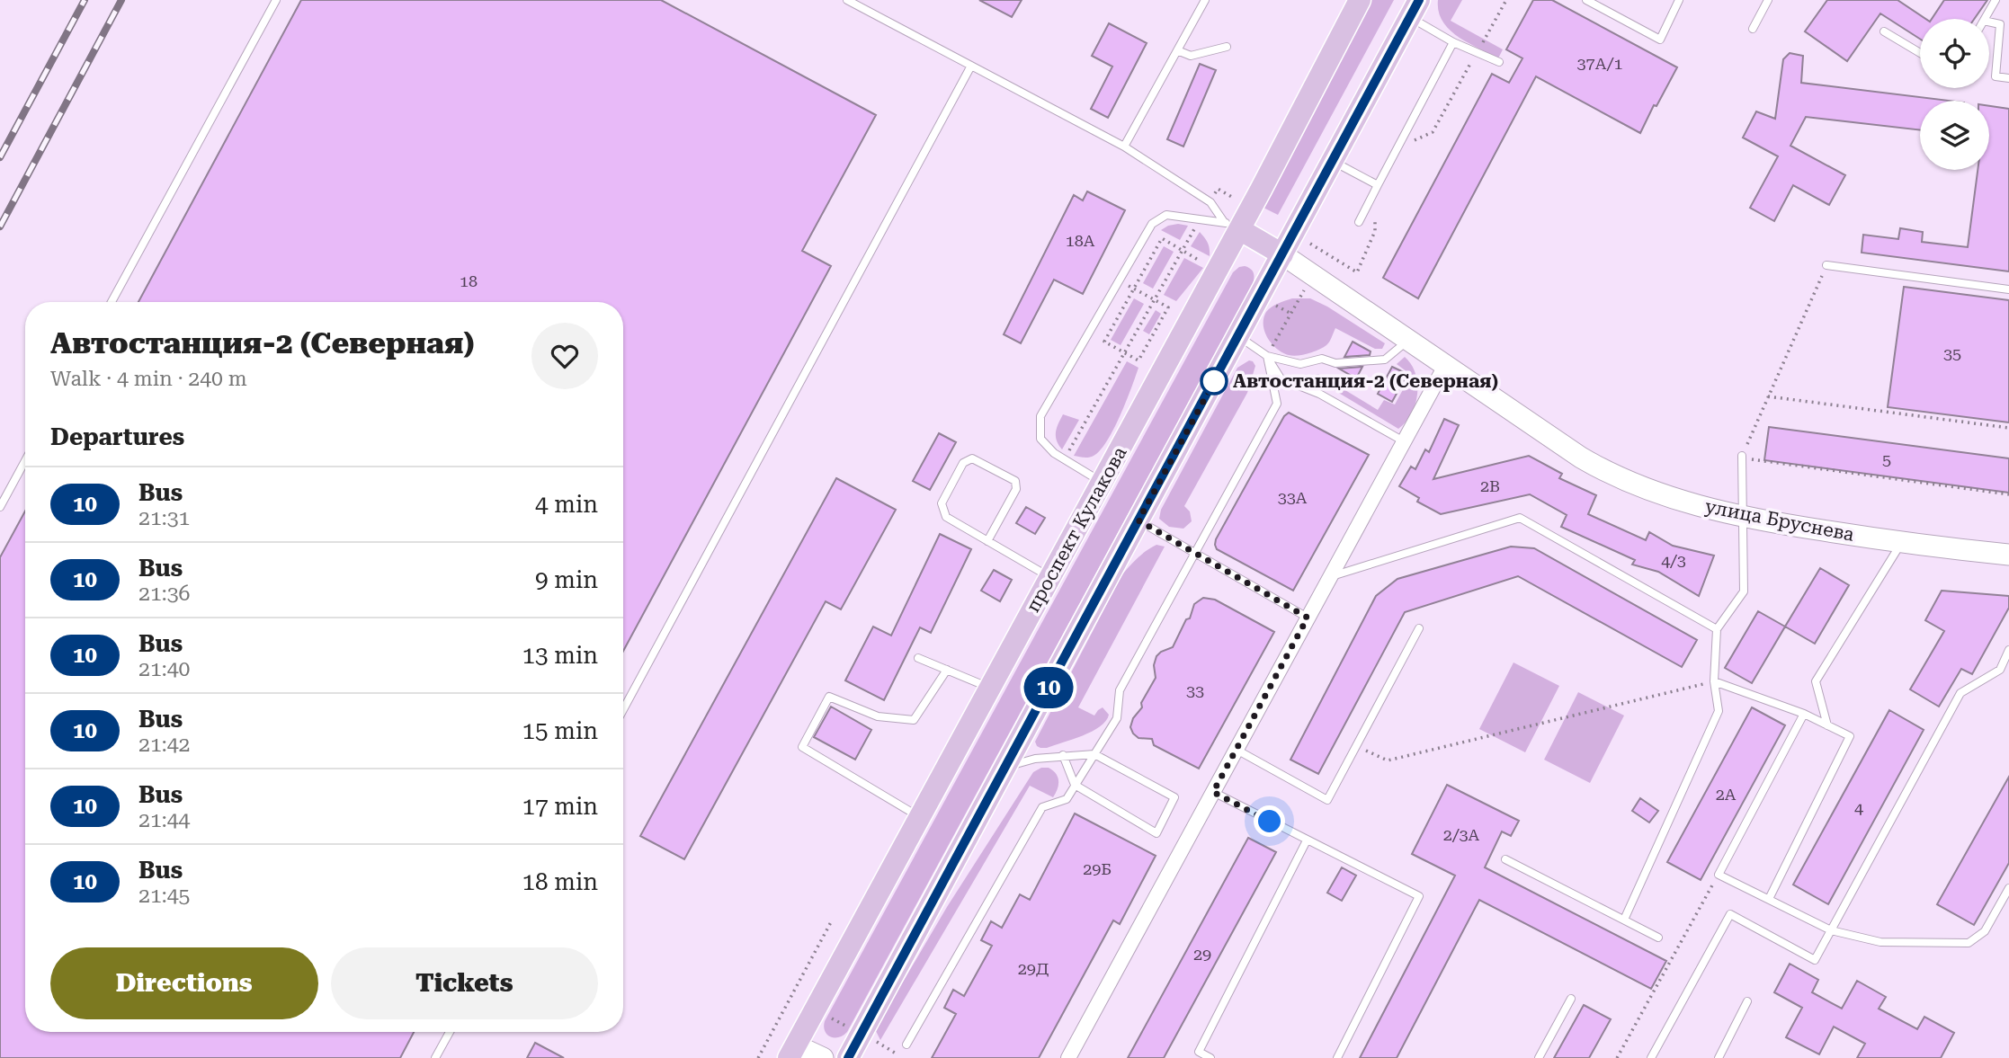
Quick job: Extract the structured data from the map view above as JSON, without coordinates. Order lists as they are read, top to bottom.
{
  "streets": {
    "main road": ["проспект Кулакова"],
    "street": ["улица Бруснева"]
  },
  "places": ["Автостанция-2 (Северная)"],
  "lines": ["bus line 10"],
  "house_numbers": [
    "37А/1",
    "18А",
    "18",
    "35",
    "5",
    "2В",
    "33А",
    "4/3",
    "33",
    "2А",
    "4",
    "2/3А",
    "29Б",
    "29",
    "29Д"
  ],
  "page": {
    "on_map": "10",
    "heading": [
      ["Автостанция-2 (Северная)", "Walk · 4 min · 240 m"],
      "Departures"
    ],
    "list": [
      {
        "mark": "10",
        "name": "Bus",
        "note": "21:31",
        "value": "4 min"
      },
      {
        "mark": "10",
        "name": "Bus",
        "note": "21:36",
        "value": "9 min"
      },
      {
        "mark": "10",
        "name": "Bus",
        "note": "21:40",
        "value": "13 min"
      },
      {
        "mark": "10",
        "name": "Bus",
        "note": "21:42",
        "value": "15 min"
      },
      {
        "mark": "10",
        "name": "Bus",
        "note": "21:44",
        "value": "17 min"
      },
      {
        "mark": "10",
        "name": "Bus",
        "note": "21:45",
        "value": "18 min"
      }
    ],
    "buttons": ["Directions", "Tickets"]
  }
}
